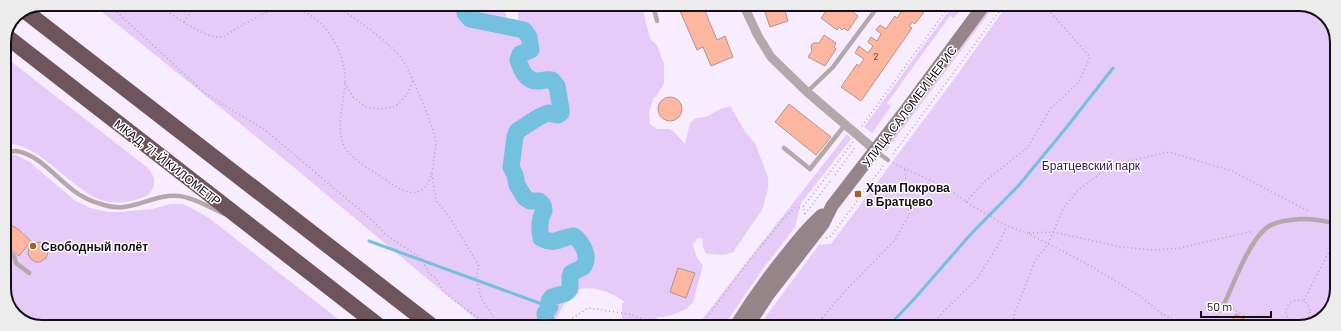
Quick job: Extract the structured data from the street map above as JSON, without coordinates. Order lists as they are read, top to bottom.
{
  "streets": {
    "highway": ["МКАД, 71-Й КИЛОМЕТР"],
    "main road": ["УЛИЦА САЛОМЕИ НЕРИС"]
  },
  "parks": ["Братцевский парк"],
  "places": {
    "transit": ["Храм Покрова в Братцево"],
    "other": ["Свободный полёт"]
  },
  "house_numbers": ["2"],
  "scale_bar": "50 m"
}
